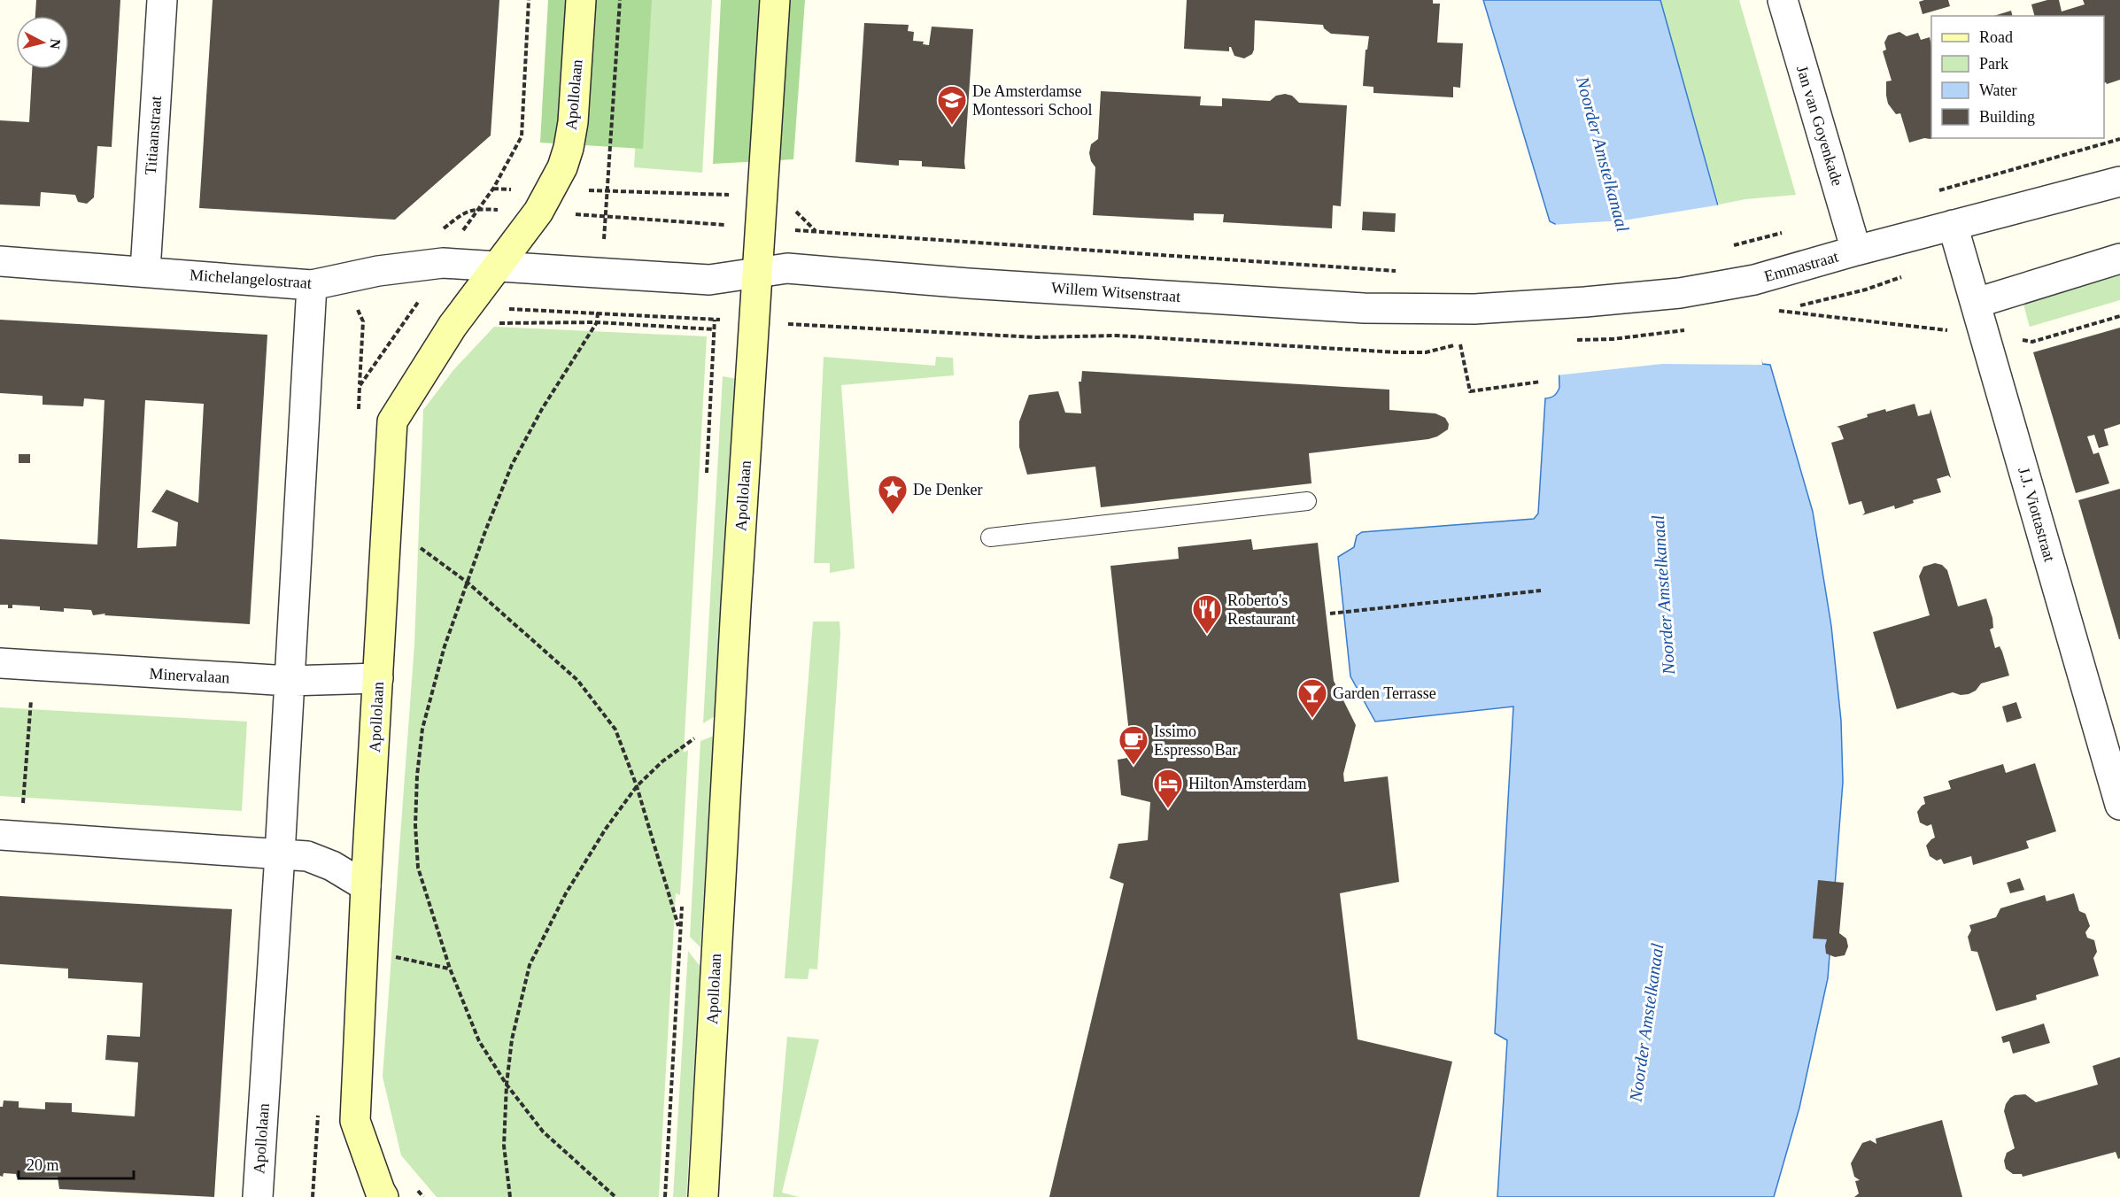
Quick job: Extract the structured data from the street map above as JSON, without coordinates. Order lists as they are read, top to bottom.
{
  "streets": {
    "street": [
      "Apollolaan",
      "Jan van Goyenkade",
      "Titiaanstraat",
      "Emmastraat",
      "Michelangelostraat",
      "Willem Witsenstraat",
      "J.J. Viottastraat",
      "Minervalaan"
    ]
  },
  "crossings": [
    ["Apollolaan", "Michelangelostraat"],
    ["Apollolaan", "Willem Witsenstraat"],
    ["Apollolaan", "Minervalaan"],
    ["Jan van Goyenkade", "Emmastraat"],
    ["Titiaanstraat", "Michelangelostraat"],
    ["Emmastraat", "Willem Witsenstraat"],
    ["Emmastraat", "J.J. Viottastraat"]
  ],
  "water": ["Noorder Amstelkanaal"],
  "places": {
    "school or university": ["De Amsterdamse Montessori School"],
    "place": ["De Denker"],
    "restaurant": ["Roberto's Restaurant"],
    "bar": ["Garden Terrasse"],
    "cafe": ["Issimo Espresso Bar"],
    "hotel": ["Hilton Amsterdam"]
  },
  "legend": [
    "Road",
    "Park",
    "Water",
    "Building"
  ],
  "scale_bar": "20 m",
  "north": "right"
}
